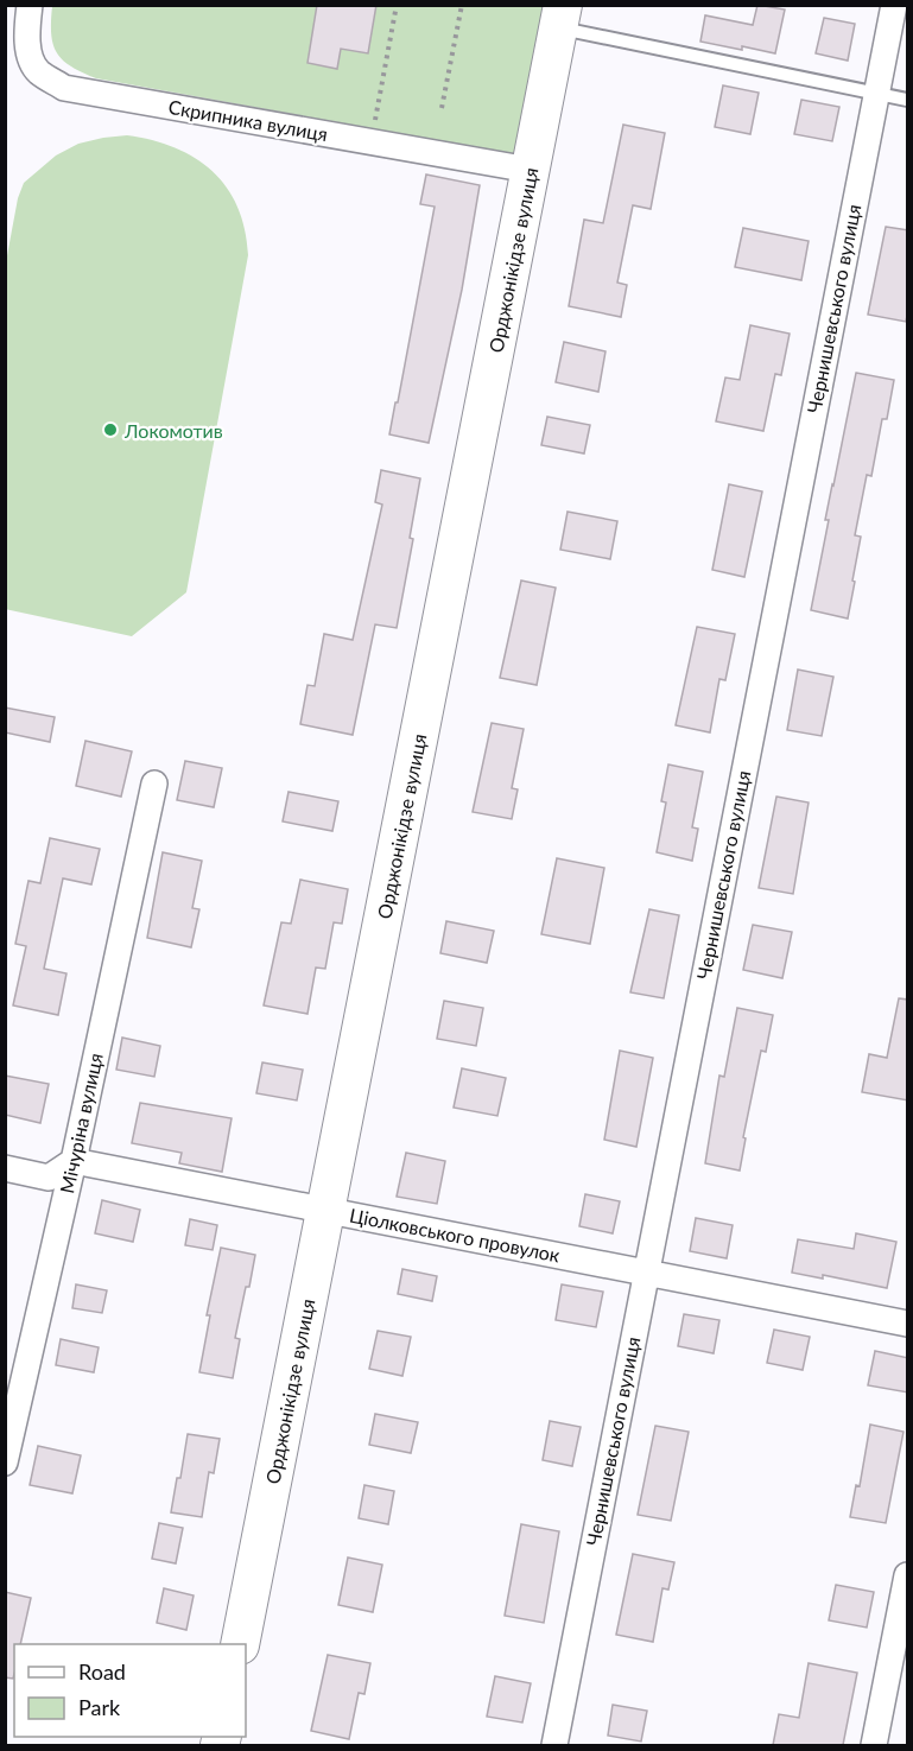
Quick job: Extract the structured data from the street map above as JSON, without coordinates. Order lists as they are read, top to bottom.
{
  "streets": {
    "main road": ["Орджонікідзе вулиця"],
    "street": [
      "Скрипника вулиця",
      "Чернишевського вулиця",
      "Мічуріна вулиця",
      "Ціолковського провулок"
    ]
  },
  "crossings": [
    ["Скрипника вулиця", "Орджонікідзе вулиця"],
    ["Орджонікідзе вулиця", "Ціолковського провулок"],
    ["Чернишевського вулиця", "Ціолковського провулок"],
    ["Мічуріна вулиця", "Ціолковського провулок"]
  ],
  "places": ["Локомотив"],
  "legend": ["Road", "Park"]
}
